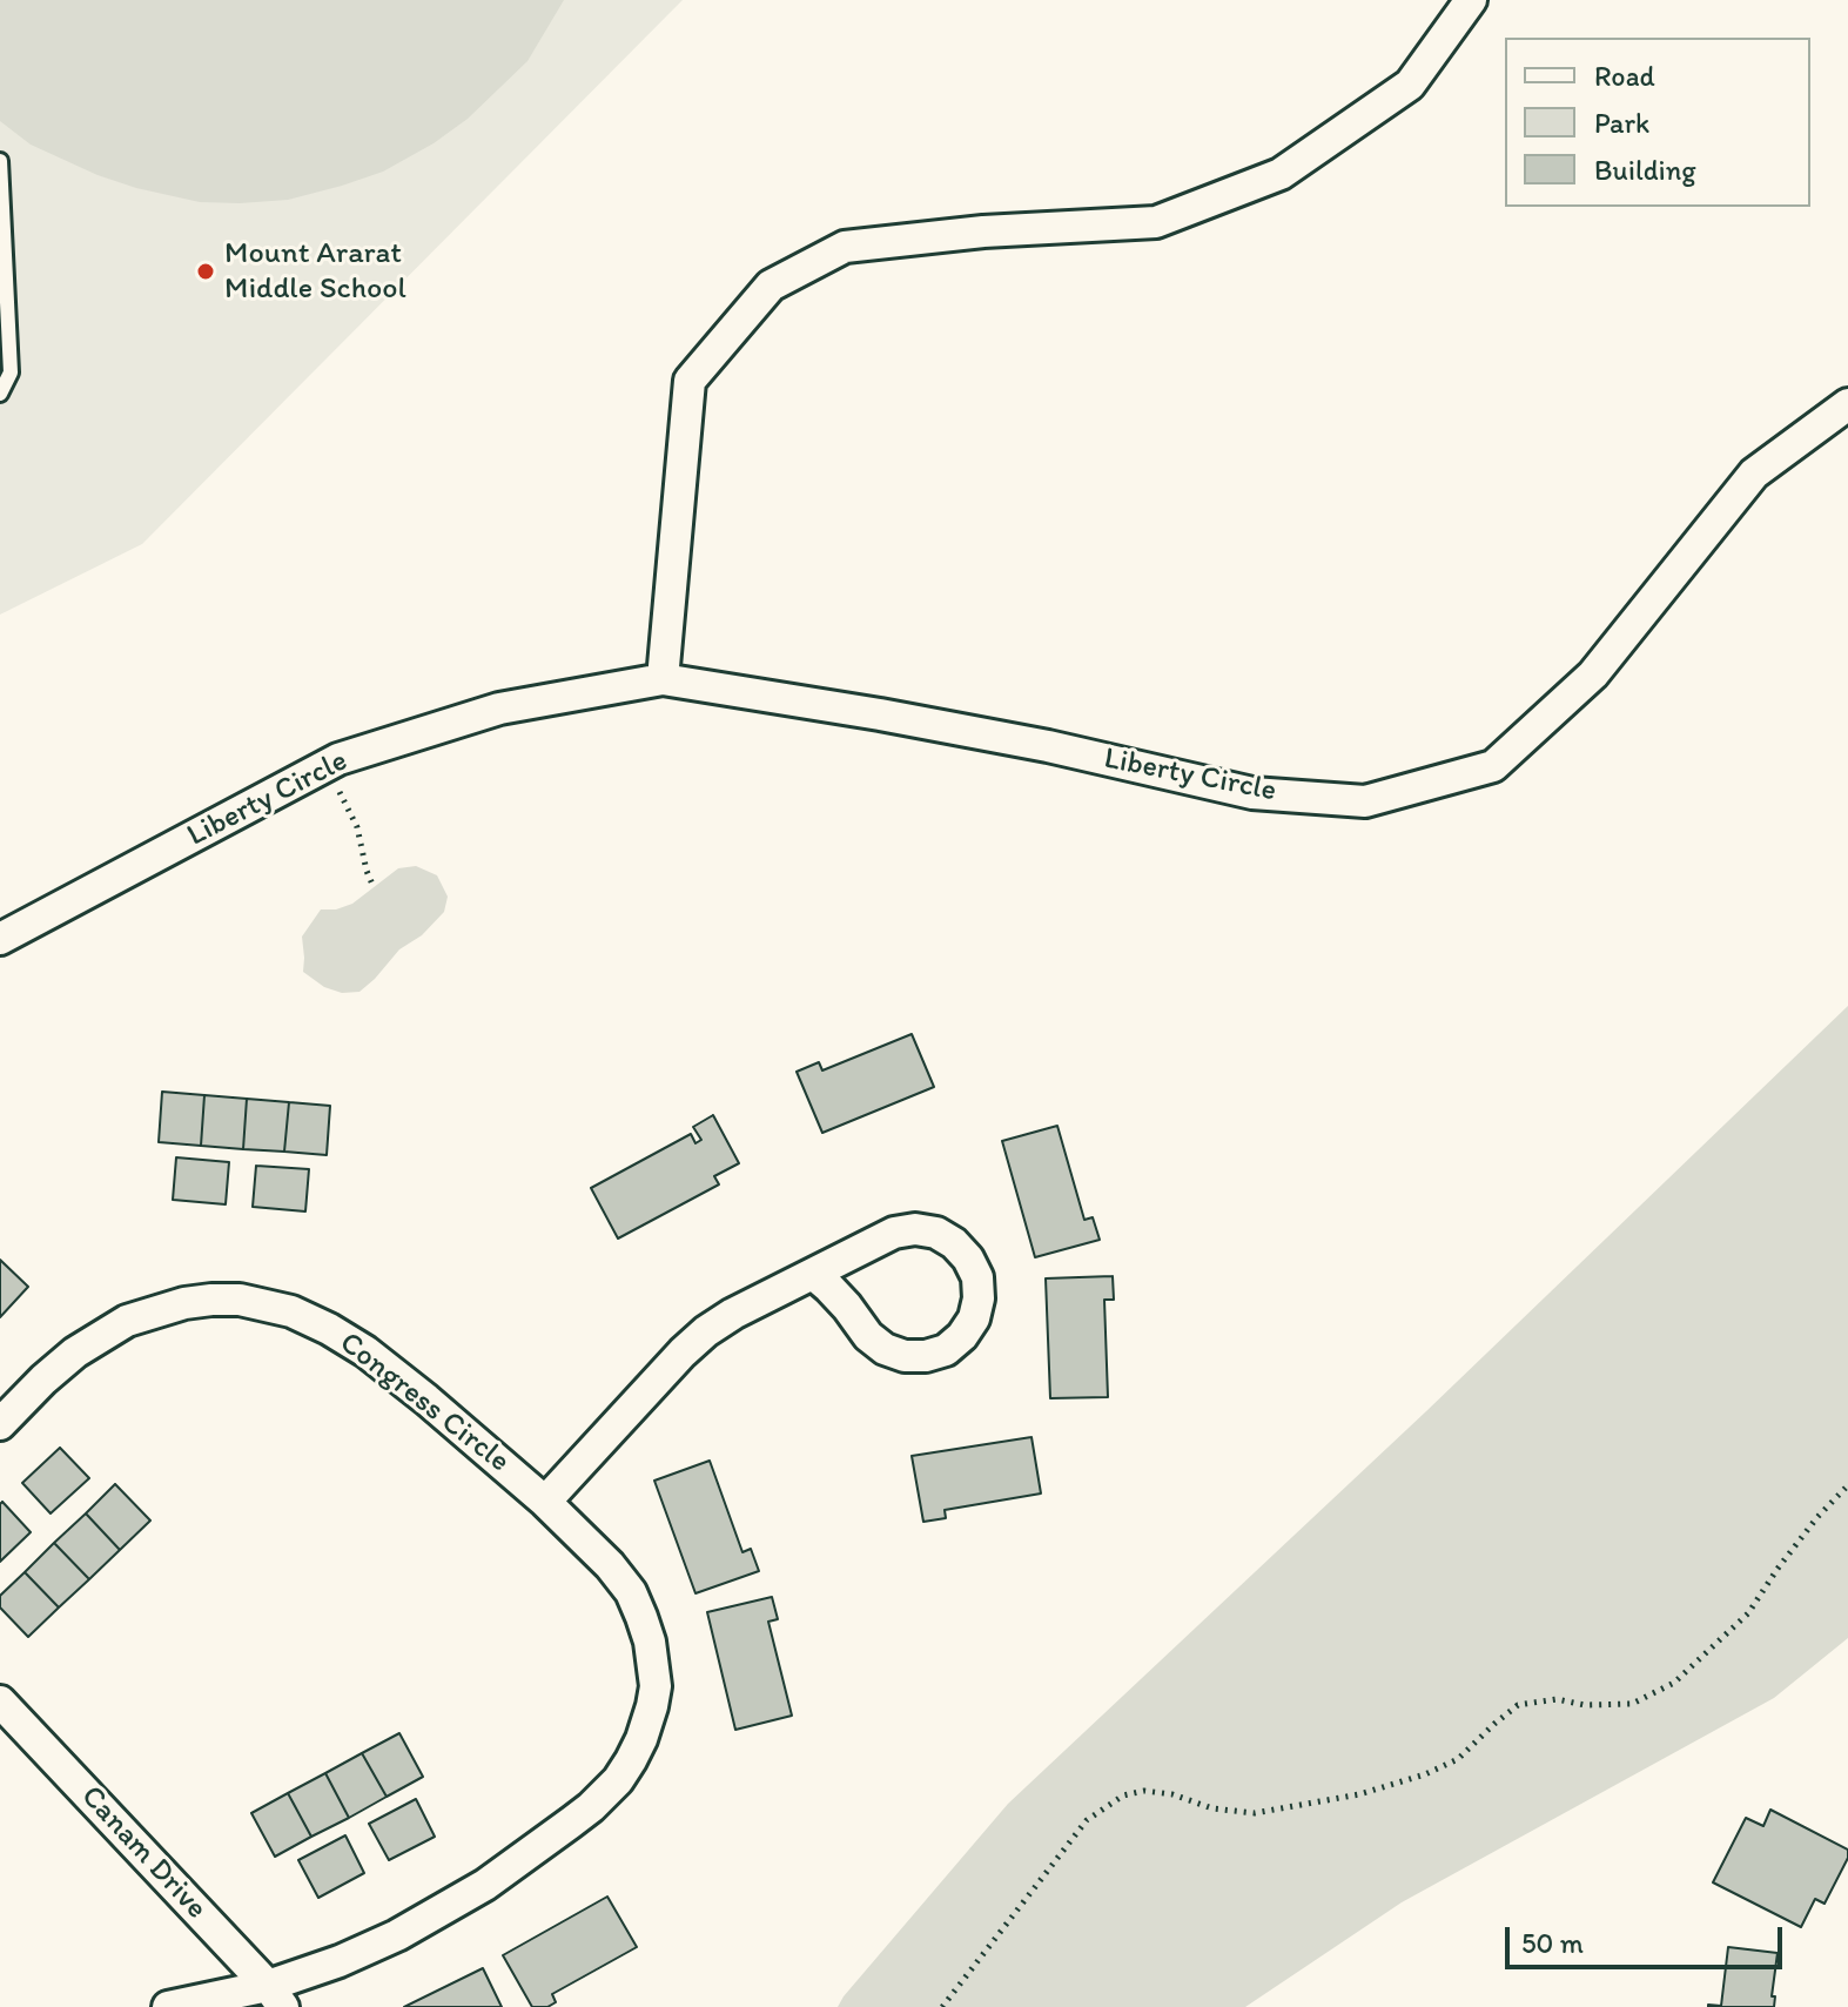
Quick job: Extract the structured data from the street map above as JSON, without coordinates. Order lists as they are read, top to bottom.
{
  "streets": {
    "street": ["Liberty Circle", "Congress Circle", "Canam Drive"]
  },
  "crossings": [
    ["Congress Circle", "Canam Drive"]
  ],
  "places": ["Mount Ararat Middle School"],
  "legend": ["Road", "Park", "Building"],
  "scale_bar": "50 m"
}
